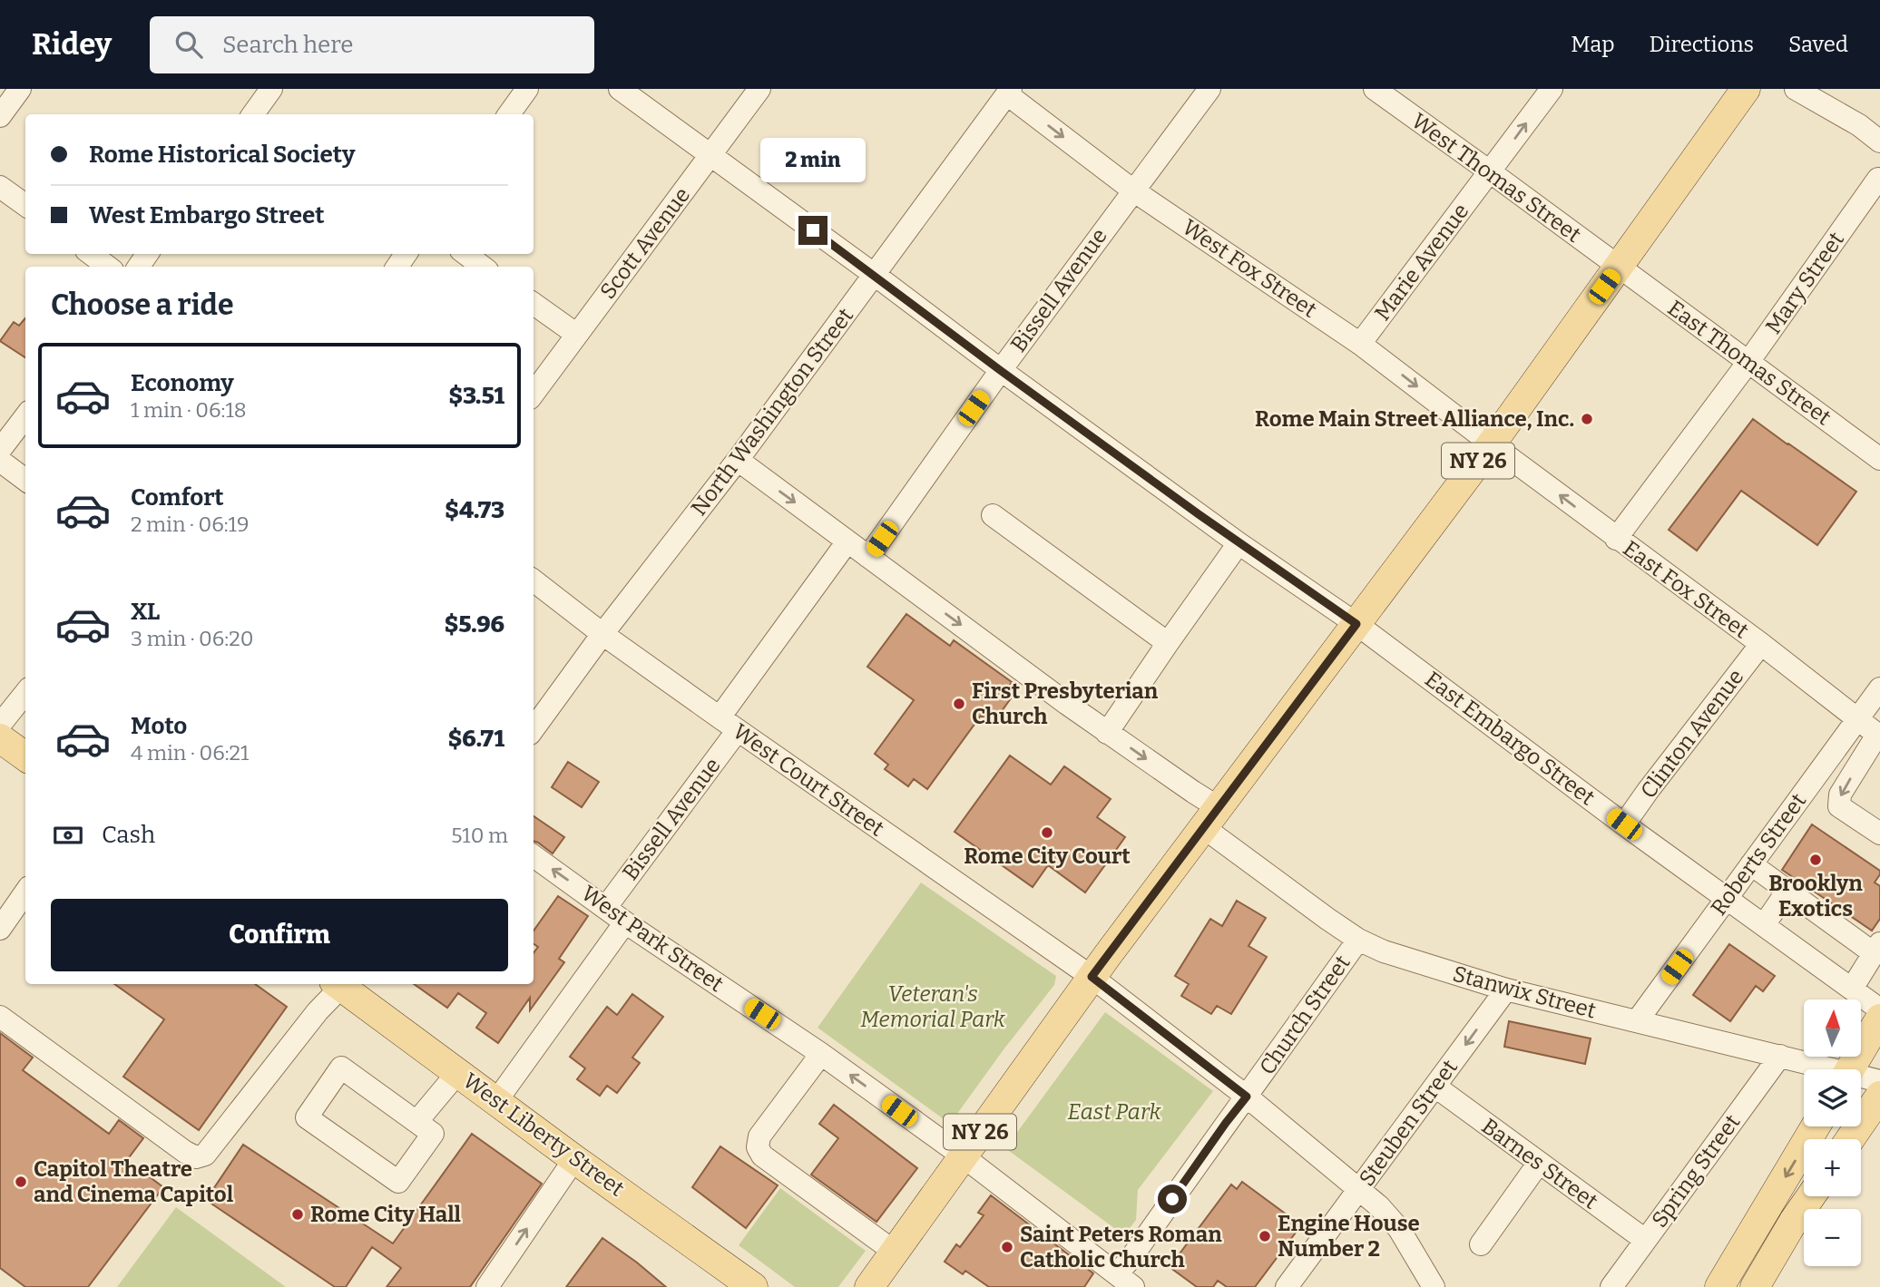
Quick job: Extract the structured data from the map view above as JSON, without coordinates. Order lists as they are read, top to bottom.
{
  "streets": {
    "main road": ["NY 26", "West Liberty Street"],
    "street": [
      "West Thomas Street",
      "Scott Avenue",
      "Marie Avenue",
      "West Fox Street",
      "Mary Street",
      "Bissell Avenue",
      "East Thomas Street",
      "North Washington Street",
      "East Fox Street",
      "Clinton Avenue",
      "East Embargo Street",
      "West Court Street",
      "Roberts Street",
      "West Park Street",
      "Stanwix Street",
      "Church Street",
      "Steuben Street",
      "Barnes Street",
      "Spring Street"
    ]
  },
  "crossings": [
    ["West Thomas Street", "Marie Avenue"],
    ["West Thomas Street", "East Thomas Street"],
    ["West Thomas Street", "NY 26"],
    ["Scott Avenue", "East Embargo Street"],
    ["Marie Avenue", "West Fox Street"],
    ["West Fox Street", "Bissell Avenue"],
    ["West Fox Street", "North Washington Street"],
    ["West Fox Street", "NY 26"],
    ["West Fox Street", "East Fox Street"],
    ["Mary Street", "East Thomas Street"],
    ["Mary Street", "East Fox Street"],
    ["Bissell Avenue", "East Embargo Street"],
    ["Bissell Avenue", "West Court Street"],
    ["Bissell Avenue", "West Park Street"],
    ["Bissell Avenue", "Stanwix Street"],
    ["East Thomas Street", "NY 26"],
    ["North Washington Street", "East Embargo Street"],
    ["North Washington Street", "West Court Street"],
    ["North Washington Street", "Stanwix Street"],
    ["NY 26", "East Fox Street"],
    ["NY 26", "East Embargo Street"],
    ["NY 26", "West Court Street"],
    ["NY 26", "West Park Street"],
    ["NY 26", "Stanwix Street"],
    ["East Fox Street", "Clinton Avenue"],
    ["East Fox Street", "Roberts Street"],
    ["Clinton Avenue", "East Embargo Street"],
    ["East Embargo Street", "Roberts Street"],
    ["West Court Street", "Church Street"],
    ["West Court Street", "Steuben Street"],
    ["Roberts Street", "Stanwix Street"],
    ["West Park Street", "Church Street"],
    ["Stanwix Street", "Church Street"],
    ["Stanwix Street", "Steuben Street"],
    ["Stanwix Street", "Spring Street"],
    ["Steuben Street", "Barnes Street"],
    ["Barnes Street", "Spring Street"]
  ],
  "one_way": ["West Fox Street", "West Park Street"],
  "parks": ["Veteran's Memorial Park", "East Park"],
  "places": [
    "Rome Main Street Alliance, Inc.",
    "First Presbyterian Church",
    "Rome City Court",
    "Brooklyn Exotics",
    "Capitol Theatre and Cinema Capitol",
    "Rome City Hall",
    "Engine House Number 2",
    "Saint Peters Roman Catholic Church"
  ],
  "north": "top",
  "page": {
    "header": "Ridey",
    "search": "Search here",
    "nav": ["Map", "Directions", "Saved"],
    "banner": ["Rome Historical Society", "West Embargo Street"],
    "bubble": "2 min",
    "heading": "Choose a ride",
    "list": [
      {
        "name": "Economy",
        "note": "1 min · 06:18",
        "value": "$3.51"
      },
      {
        "name": "Comfort",
        "note": "2 min · 06:19",
        "value": "$4.73"
      },
      {
        "name": "XL",
        "note": "3 min · 06:20",
        "value": "$5.96"
      },
      {
        "name": "Moto",
        "note": "4 min · 06:21",
        "value": "$6.71"
      }
    ],
    "pay": ["Cash", "510 m"],
    "buttons": "Confirm",
    "map_buttons": ["+", "−"]
  }
}
